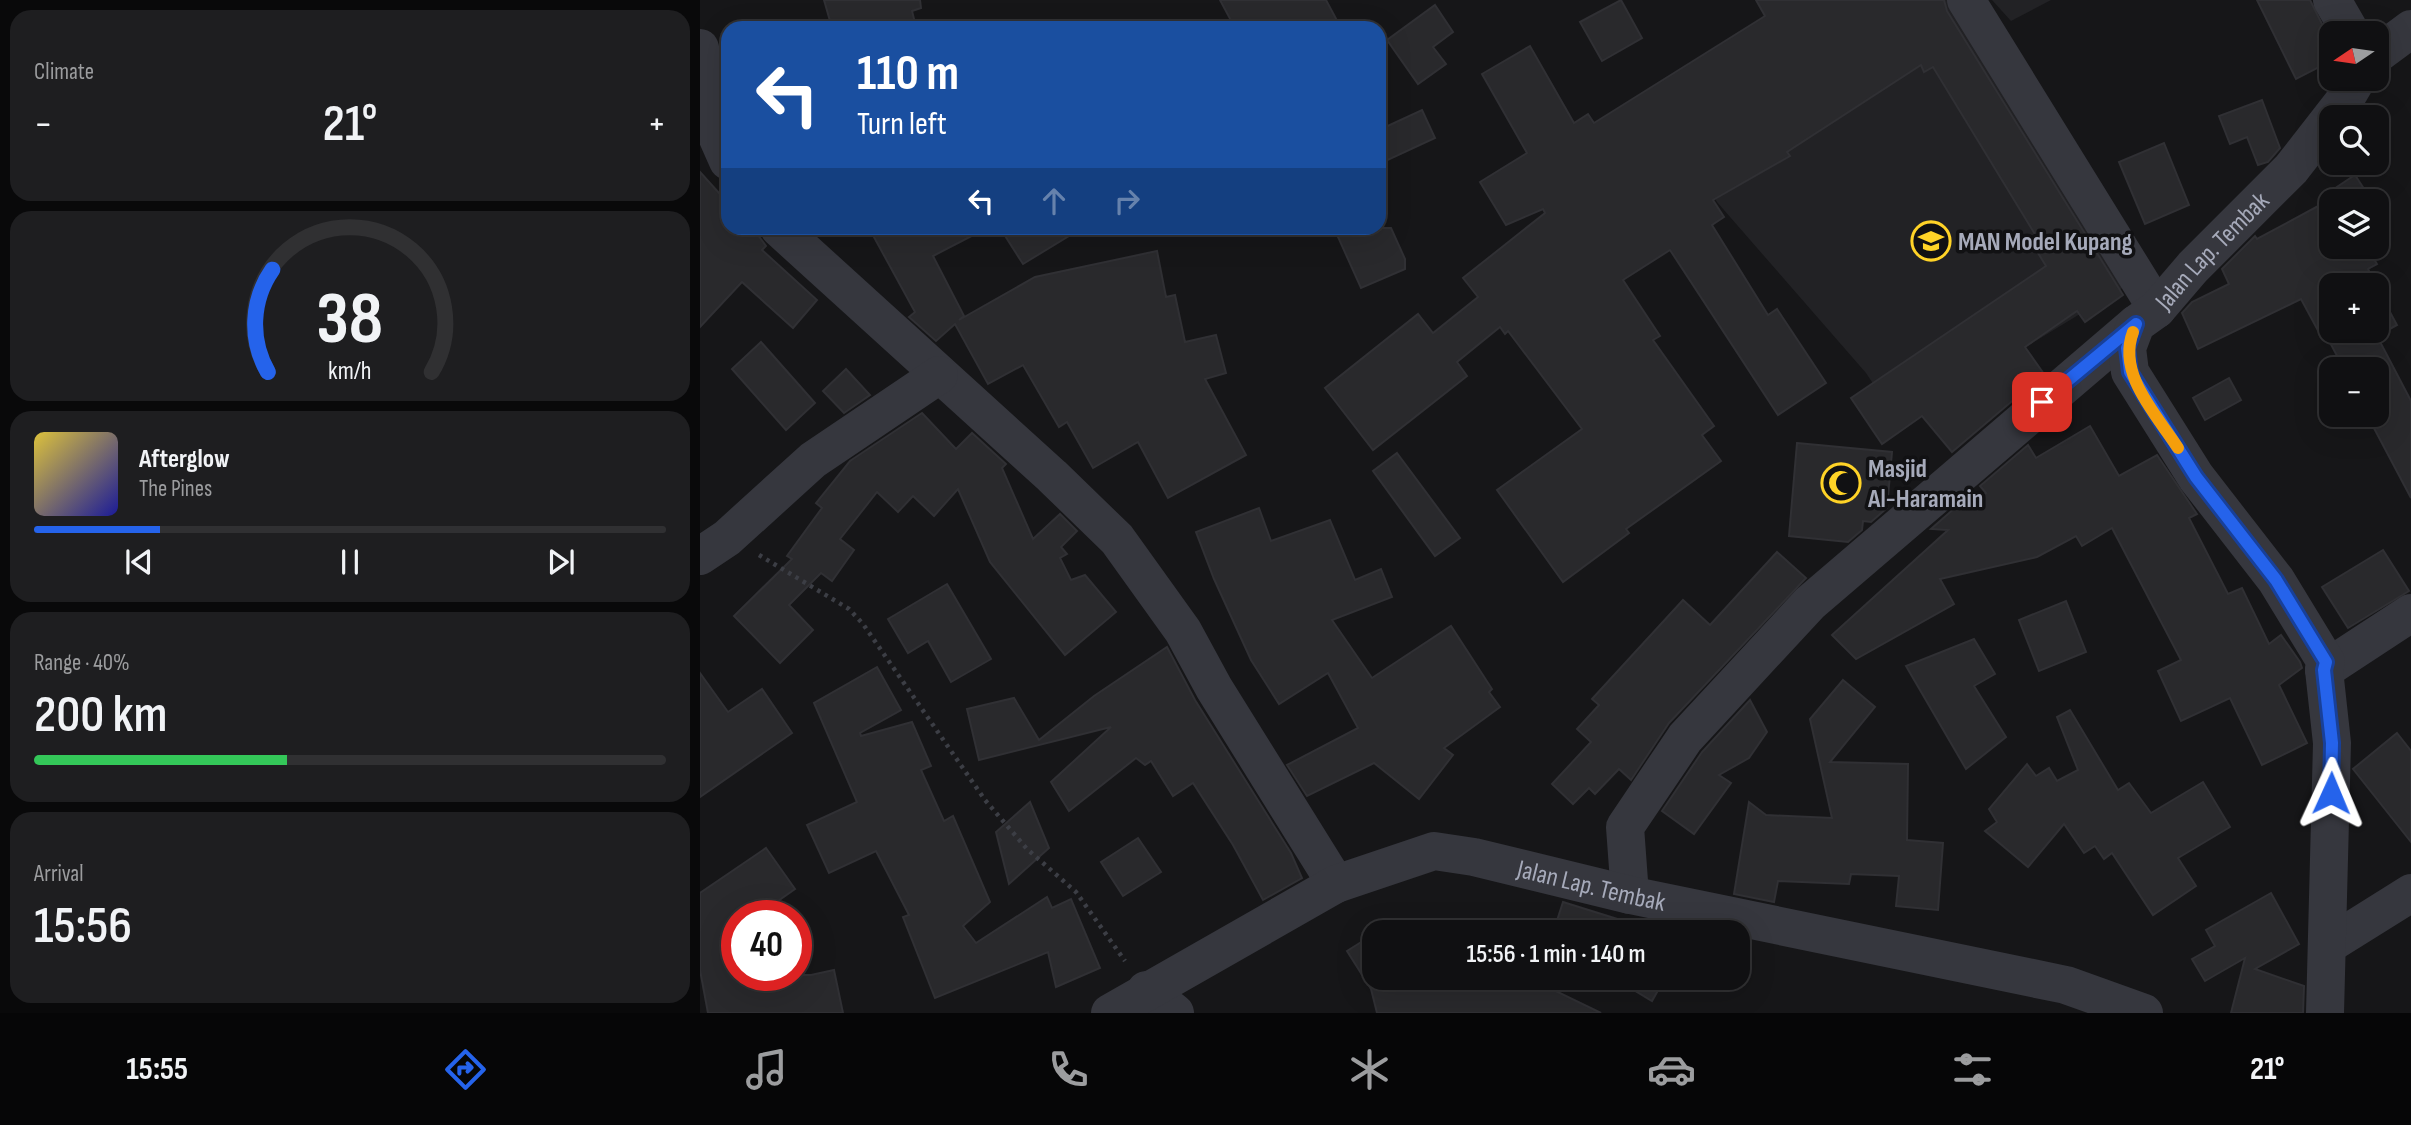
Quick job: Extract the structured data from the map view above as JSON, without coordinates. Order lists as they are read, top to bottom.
{
  "streets": {
    "street": ["Jalan Lap. Tembak"]
  },
  "places": {
    "school or university": ["MAN Model Kupang"],
    "mosque": ["Masjid Al-Haramain"]
  },
  "north": "left",
  "page": {
    "tile": [
      "Climate",
      ["Range · 40%", "200 km"],
      ["Arrival", "15:56"]
    ],
    "map_buttons": ["+", "−"],
    "turn": ["110 m", "Turn left"],
    "heat": ["−", "21°", "+"],
    "song": ["Afterglow", "The Pines"],
    "limit": "40",
    "trip": "15:56 · 1 min · 140 m",
    "tabs": ["15:55", "21°"],
    "gauge": ["38", "km/h"]
  }
}
